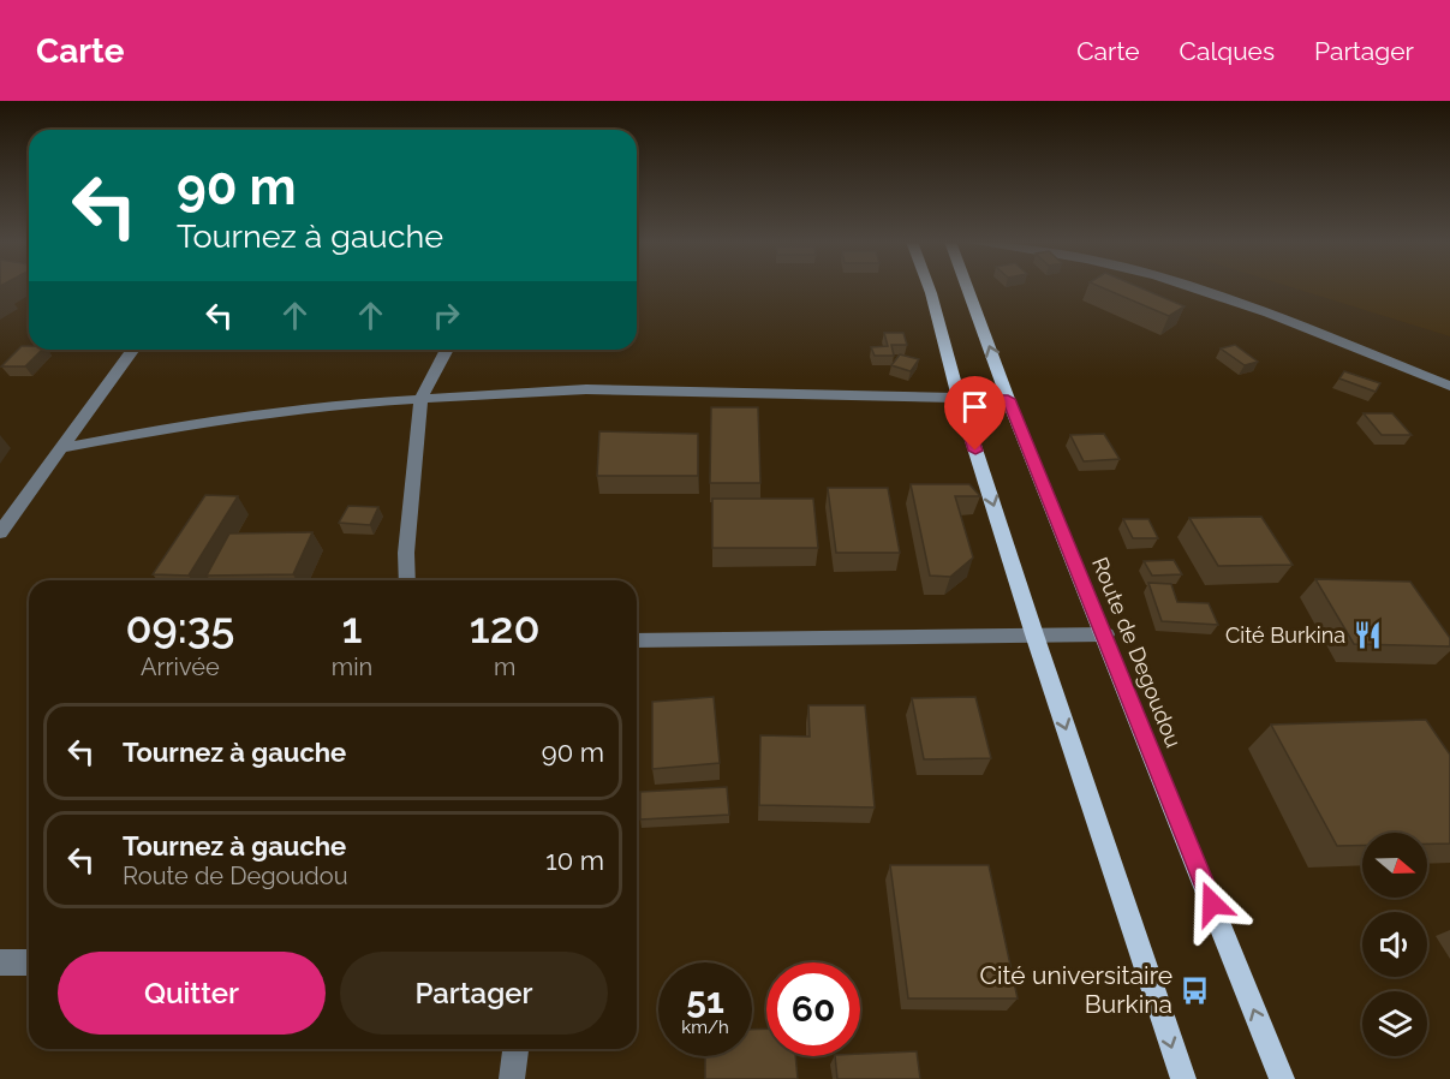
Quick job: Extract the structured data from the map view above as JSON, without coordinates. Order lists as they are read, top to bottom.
{
  "streets": {
    "main road": ["Route de Degoudou"]
  },
  "places": {
    "restaurant": ["Cité Burkina"],
    "bus stop": ["Cité universitaire Burkina"]
  },
  "north": "right",
  "page": {
    "header": "Carte",
    "nav": ["Carte", "Calques", "Partager"],
    "turn": ["90 m", "Tournez à gauche"],
    "eta": [
      "09:35",
      "Arrivée",
      "1",
      "min",
      "120",
      "m"
    ],
    "list": [
      {
        "name": "Tournez à gauche",
        "value": "90 m"
      },
      {
        "name": "Tournez à gauche",
        "note": "Route de Degoudou",
        "value": "10 m"
      }
    ],
    "buttons": ["Quitter", "Partager"],
    "speed": "51 km/h",
    "limit": "60"
  }
}
